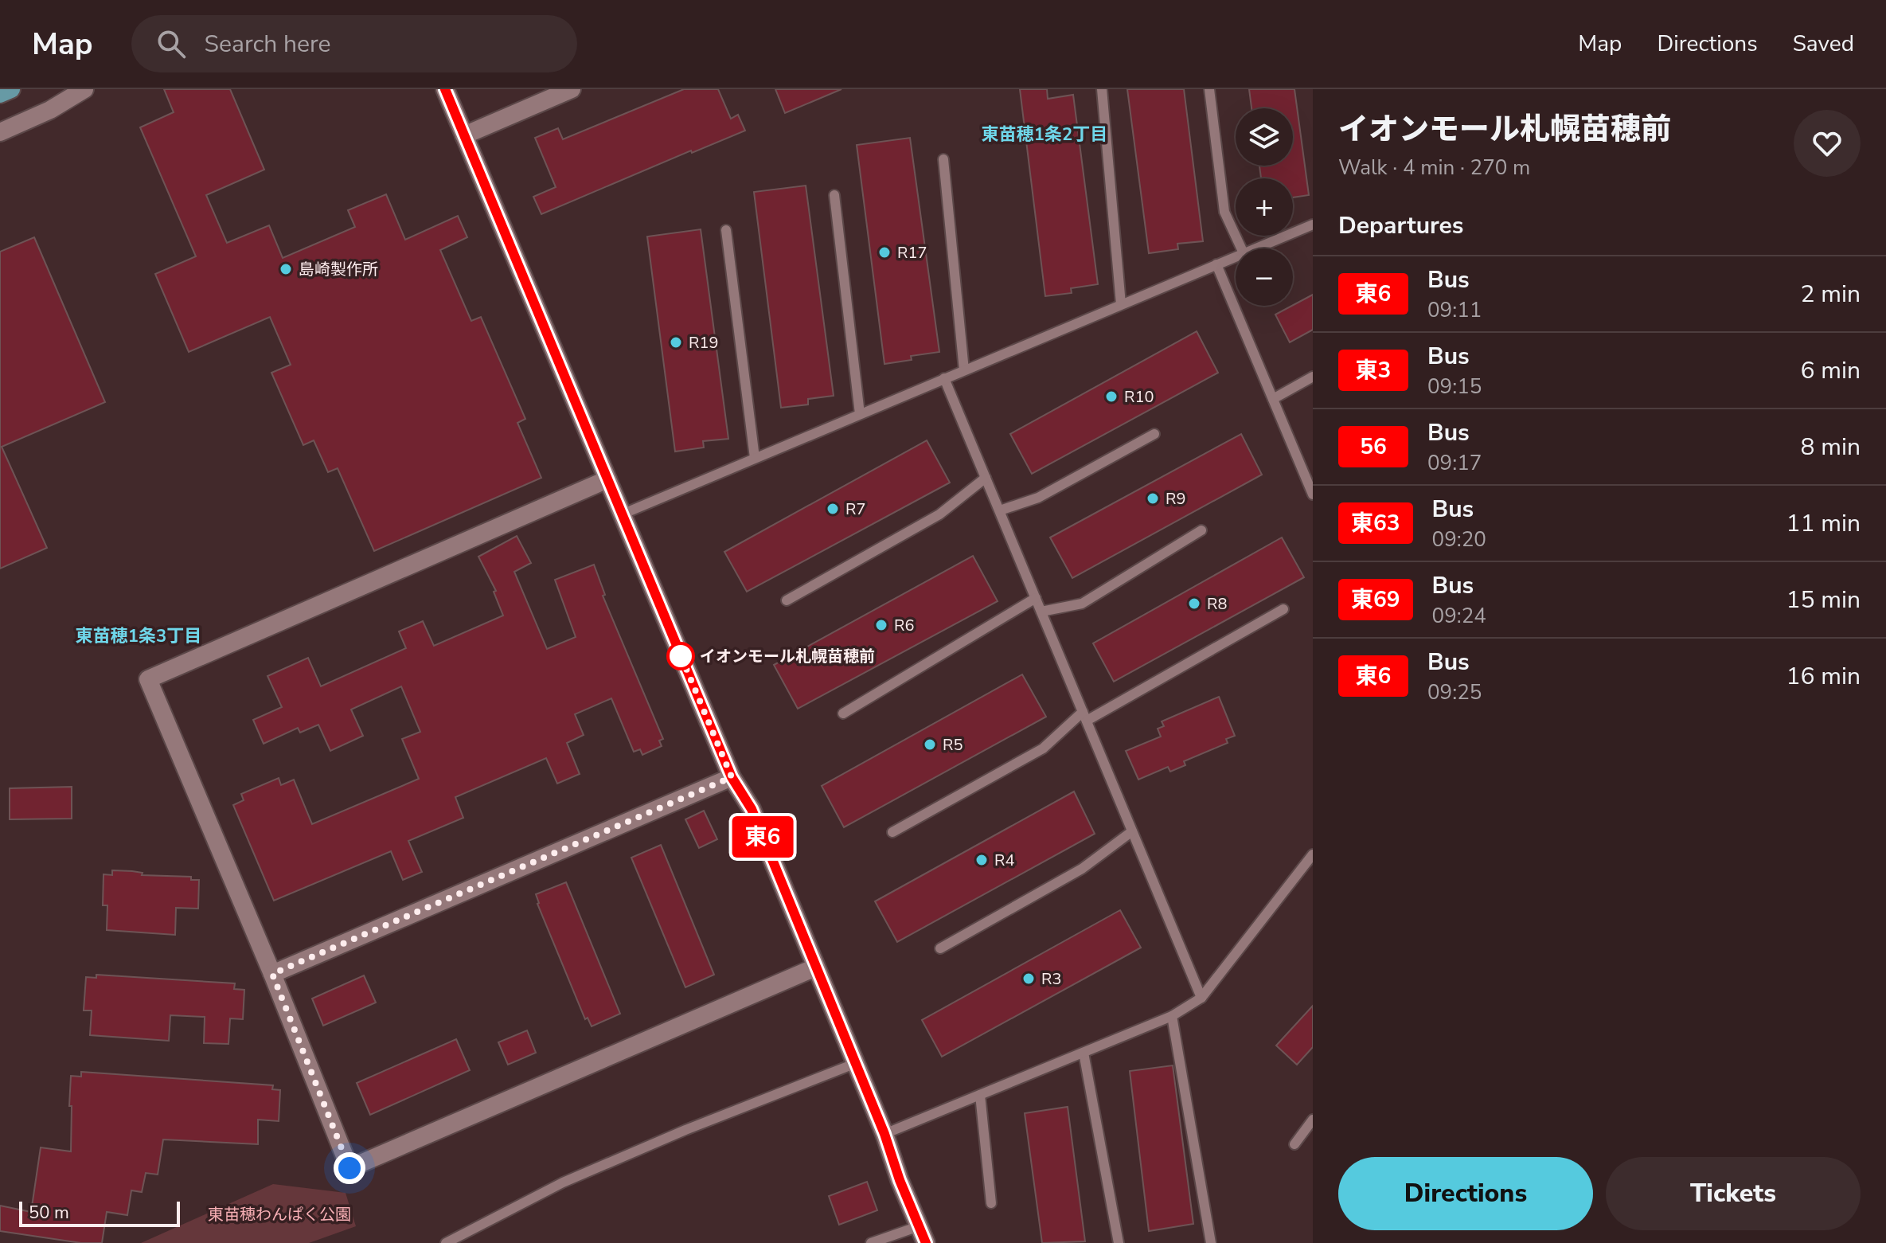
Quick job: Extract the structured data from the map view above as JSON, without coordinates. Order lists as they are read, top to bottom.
{
  "districts": ["東苗穂1条2丁目", "東苗穂1条3丁目"],
  "parks": ["東苗穂わんぱく公園"],
  "places": [
    "R17",
    "島崎製作所",
    "R19",
    "R10",
    "R9",
    "R7",
    "R8",
    "R6",
    "イオンモール札幌苗穂前",
    "R5",
    "R4",
    "R3"
  ],
  "lines": ["bus line 東6"],
  "scale_bar": "50 m",
  "page": {
    "header": "Map",
    "search": "Search here",
    "nav": ["Map", "Directions", "Saved"],
    "on_map": "東6",
    "heading": [
      ["イオンモール札幌苗穂前", "Walk · 4 min · 270 m"],
      "Departures"
    ],
    "map_buttons": ["+", "−"],
    "list": [
      {
        "mark": "東6",
        "name": "Bus",
        "note": "09:11",
        "value": "2 min"
      },
      {
        "mark": "東3",
        "name": "Bus",
        "note": "09:15",
        "value": "6 min"
      },
      {
        "mark": "56",
        "name": "Bus",
        "note": "09:17",
        "value": "8 min"
      },
      {
        "mark": "東63",
        "name": "Bus",
        "note": "09:20",
        "value": "11 min"
      },
      {
        "mark": "東69",
        "name": "Bus",
        "note": "09:24",
        "value": "15 min"
      },
      {
        "mark": "東6",
        "name": "Bus",
        "note": "09:25",
        "value": "16 min"
      }
    ],
    "buttons": ["Directions", "Tickets"],
    "scale": "50 m"
  }
}
